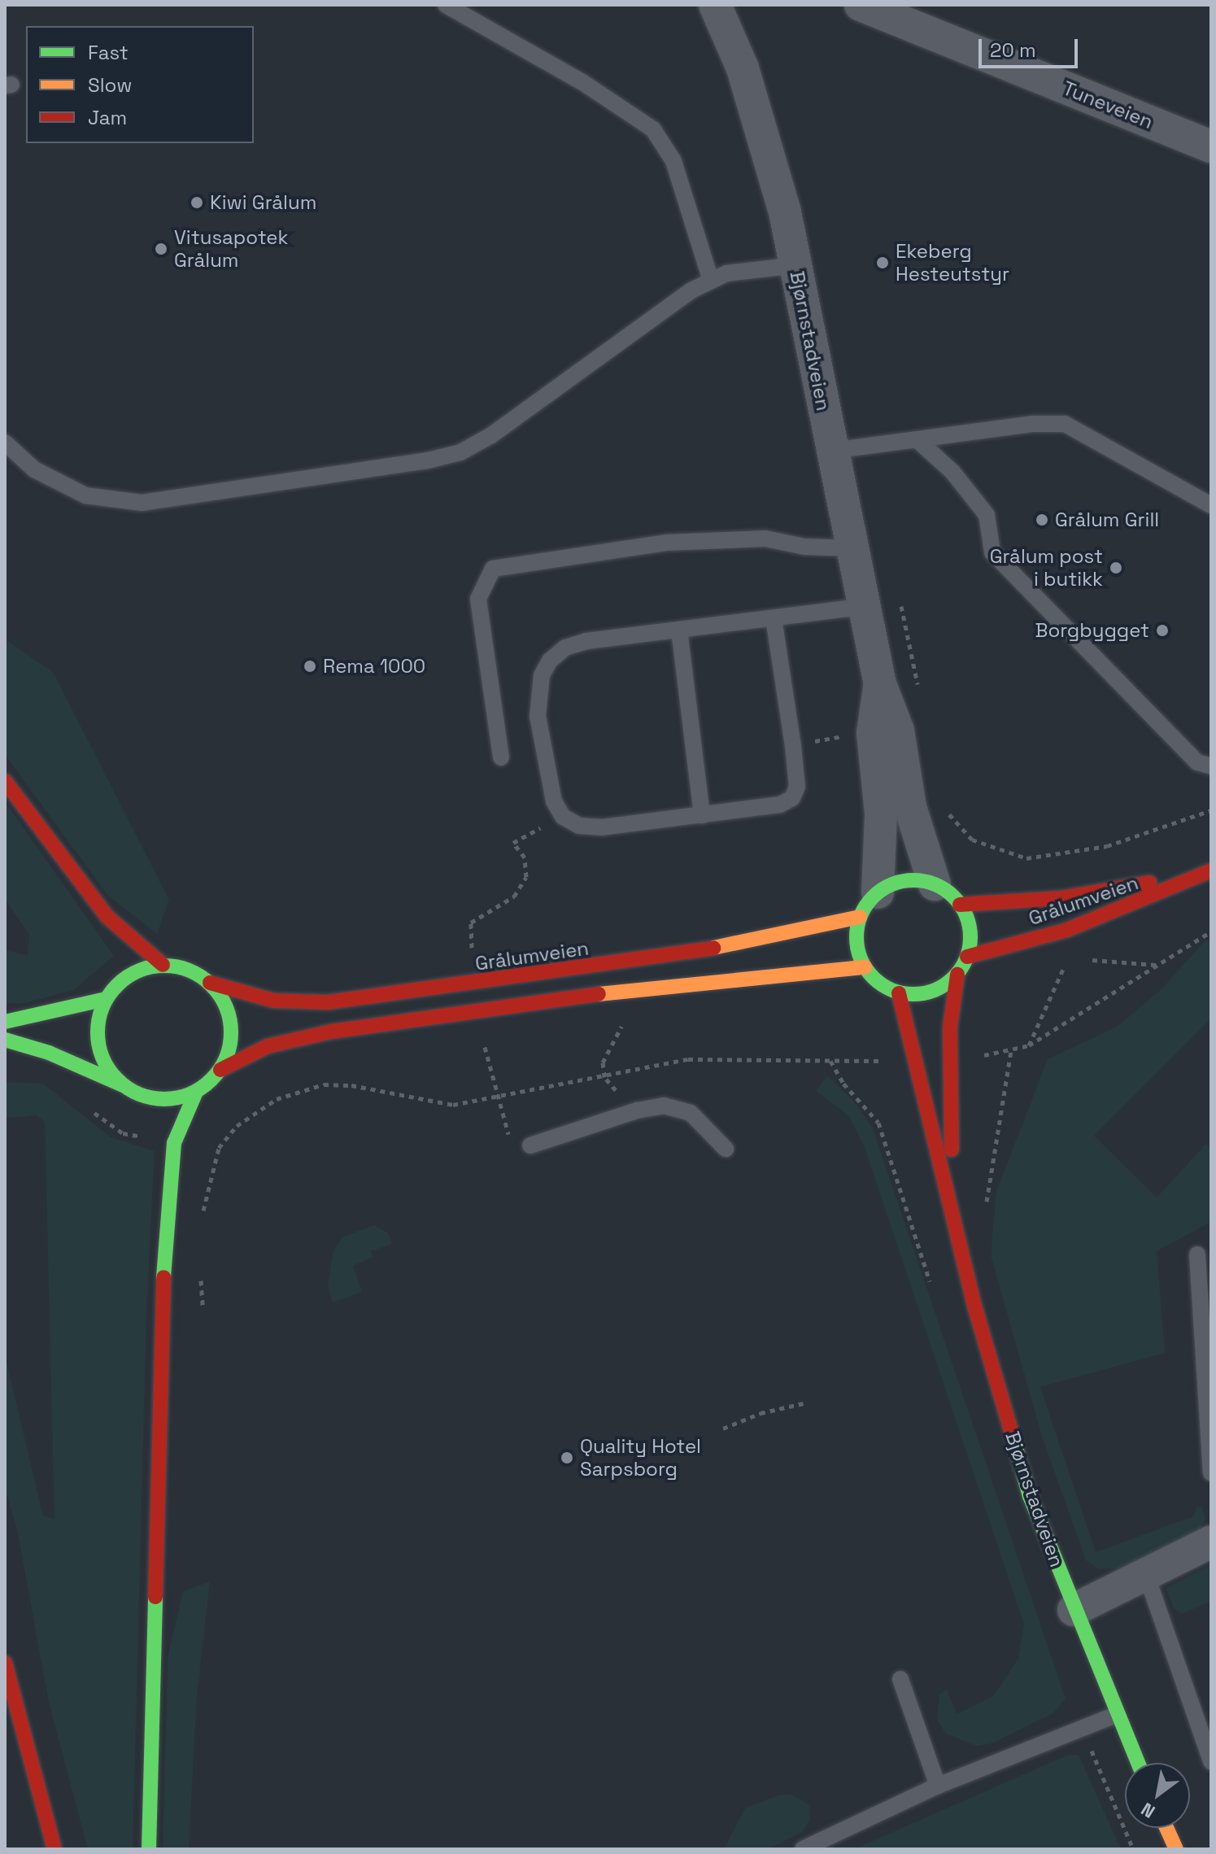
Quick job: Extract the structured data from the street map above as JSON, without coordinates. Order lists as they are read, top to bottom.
{
  "streets": {
    "main road": ["Bjørnstadveien", "Grålumveien"],
    "street": ["Tuneveien"]
  },
  "crossings": [
    ["Bjørnstadveien", "Grålumveien"]
  ],
  "places": [
    "Kiwi Grålum",
    "Vitusapotek Grålum",
    "Ekeberg Hesteutstyr",
    "Grålum Grill",
    "Grålum post i butikk",
    "Borgbygget",
    "Rema 1000",
    "Quality Hotel Sarpsborg"
  ],
  "legend": ["Fast", "Slow", "Jam"],
  "scale_bar": "20 m",
  "north": "bottom left"
}
